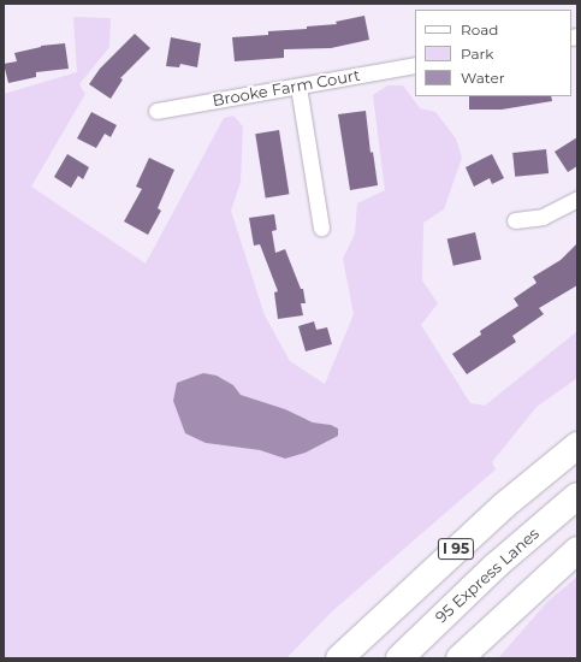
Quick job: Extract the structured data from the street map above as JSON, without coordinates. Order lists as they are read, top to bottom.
{
  "streets": {
    "highway": ["I 95", "95 Express Lanes"],
    "street": ["Brooke Farm Court"]
  },
  "legend": ["Road", "Park", "Water"]
}
